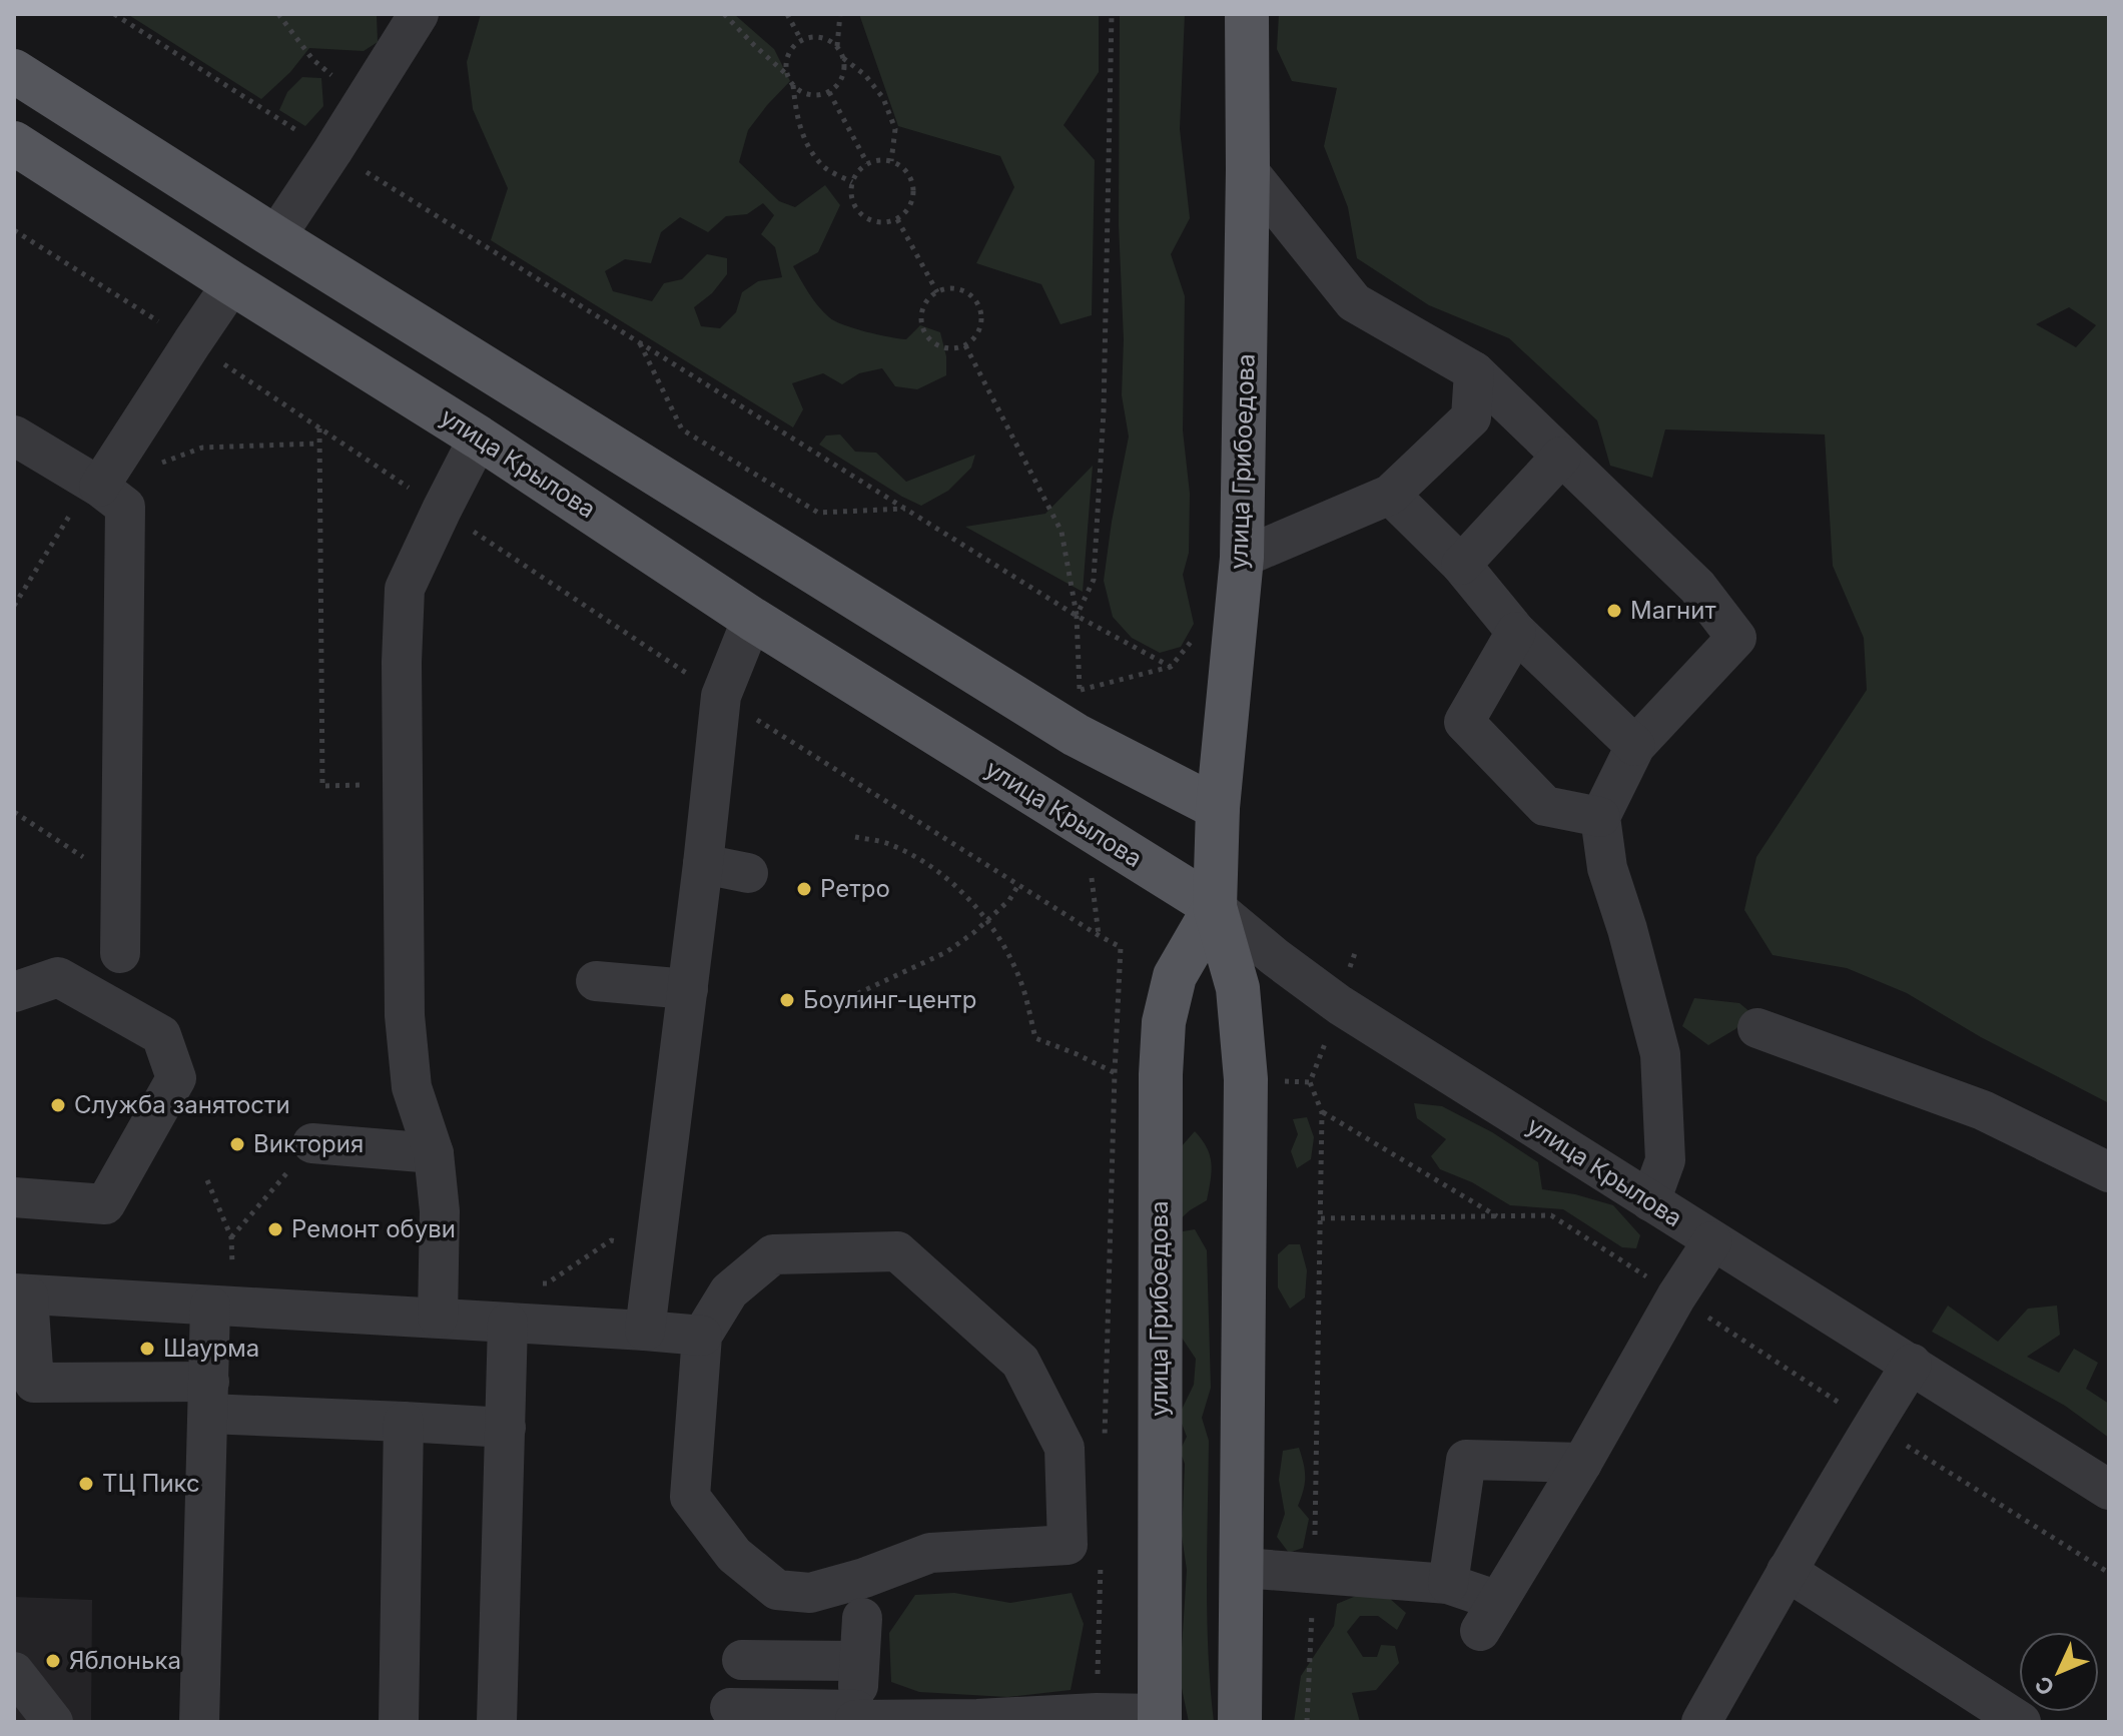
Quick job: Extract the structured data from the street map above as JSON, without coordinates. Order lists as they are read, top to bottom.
{
  "streets": {
    "main road": ["улица Грибоедова", "улица Крылова"]
  },
  "crossings": [
    ["улица Грибоедова", "улица Крылова"]
  ],
  "places": [
    "Магнит",
    "Ретро",
    "Боулинг-центр",
    "Служба занятости",
    "Виктория",
    "Ремонт обуви",
    "Шаурма",
    "ТЦ Пикс",
    "Яблонька"
  ],
  "north": "bottom left"
}
